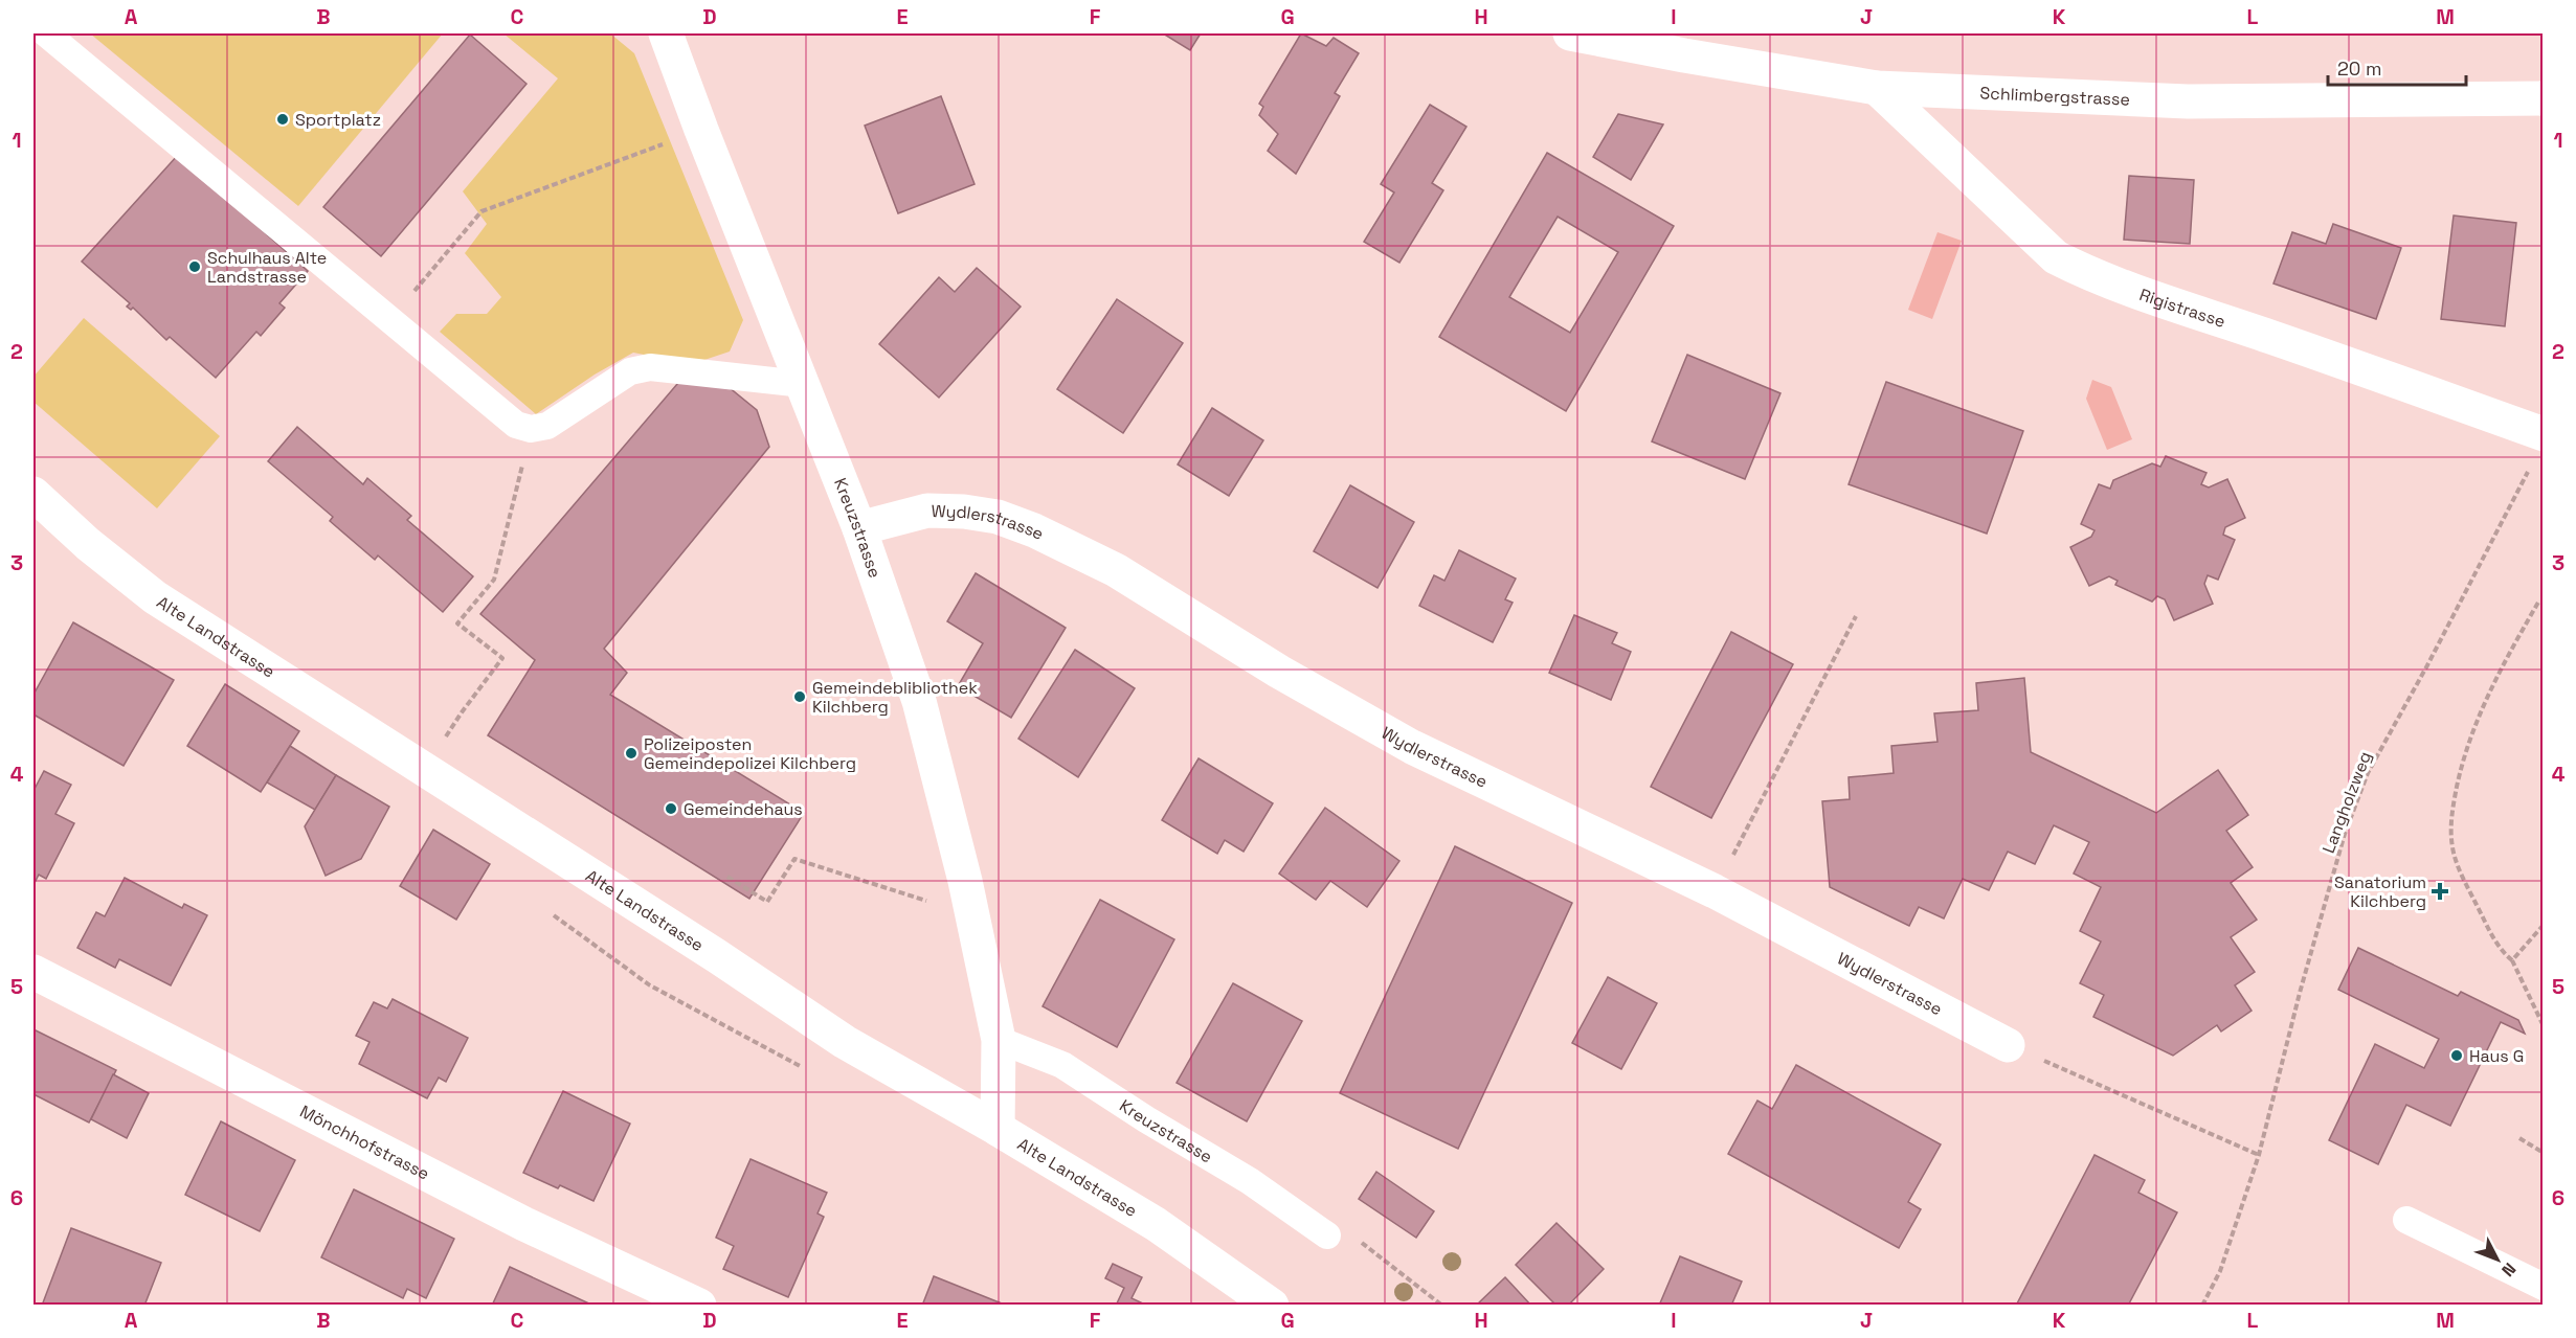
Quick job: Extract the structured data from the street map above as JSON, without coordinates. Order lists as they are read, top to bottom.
{
  "streets": {
    "street": [
      "Schlimbergstrasse",
      "Rigistrasse",
      "Wydlerstrasse",
      "Kreuzstrasse",
      "Alte Landstrasse",
      "Mönchhofstrasse"
    ],
    "path": ["Langholzweg"]
  },
  "crossings": [
    ["Schlimbergstrasse", "Rigistrasse"],
    ["Rigistrasse", "Langholzweg"],
    ["Wydlerstrasse", "Kreuzstrasse"],
    ["Kreuzstrasse", "Alte Landstrasse"]
  ],
  "places": {
    "other": [
      "Sportplatz",
      "Schulhaus Alte Landstrasse",
      "Gemeindeblibliothek Kilchberg",
      "Polizeiposten Gemeindepolizei Kilchberg",
      "Gemeindehaus",
      "Haus G"
    ],
    "health": ["Sanatorium Kilchberg"]
  },
  "scale_bar": "20 m",
  "north": "bottom right",
  "grid": {
    "columns": [
      "A",
      "B",
      "C",
      "D",
      "E",
      "F",
      "G",
      "H",
      "I",
      "J",
      "K",
      "L",
      "M"
    ],
    "rows": [
      "1",
      "2",
      "3",
      "4",
      "5",
      "6"
    ]
  }
}
